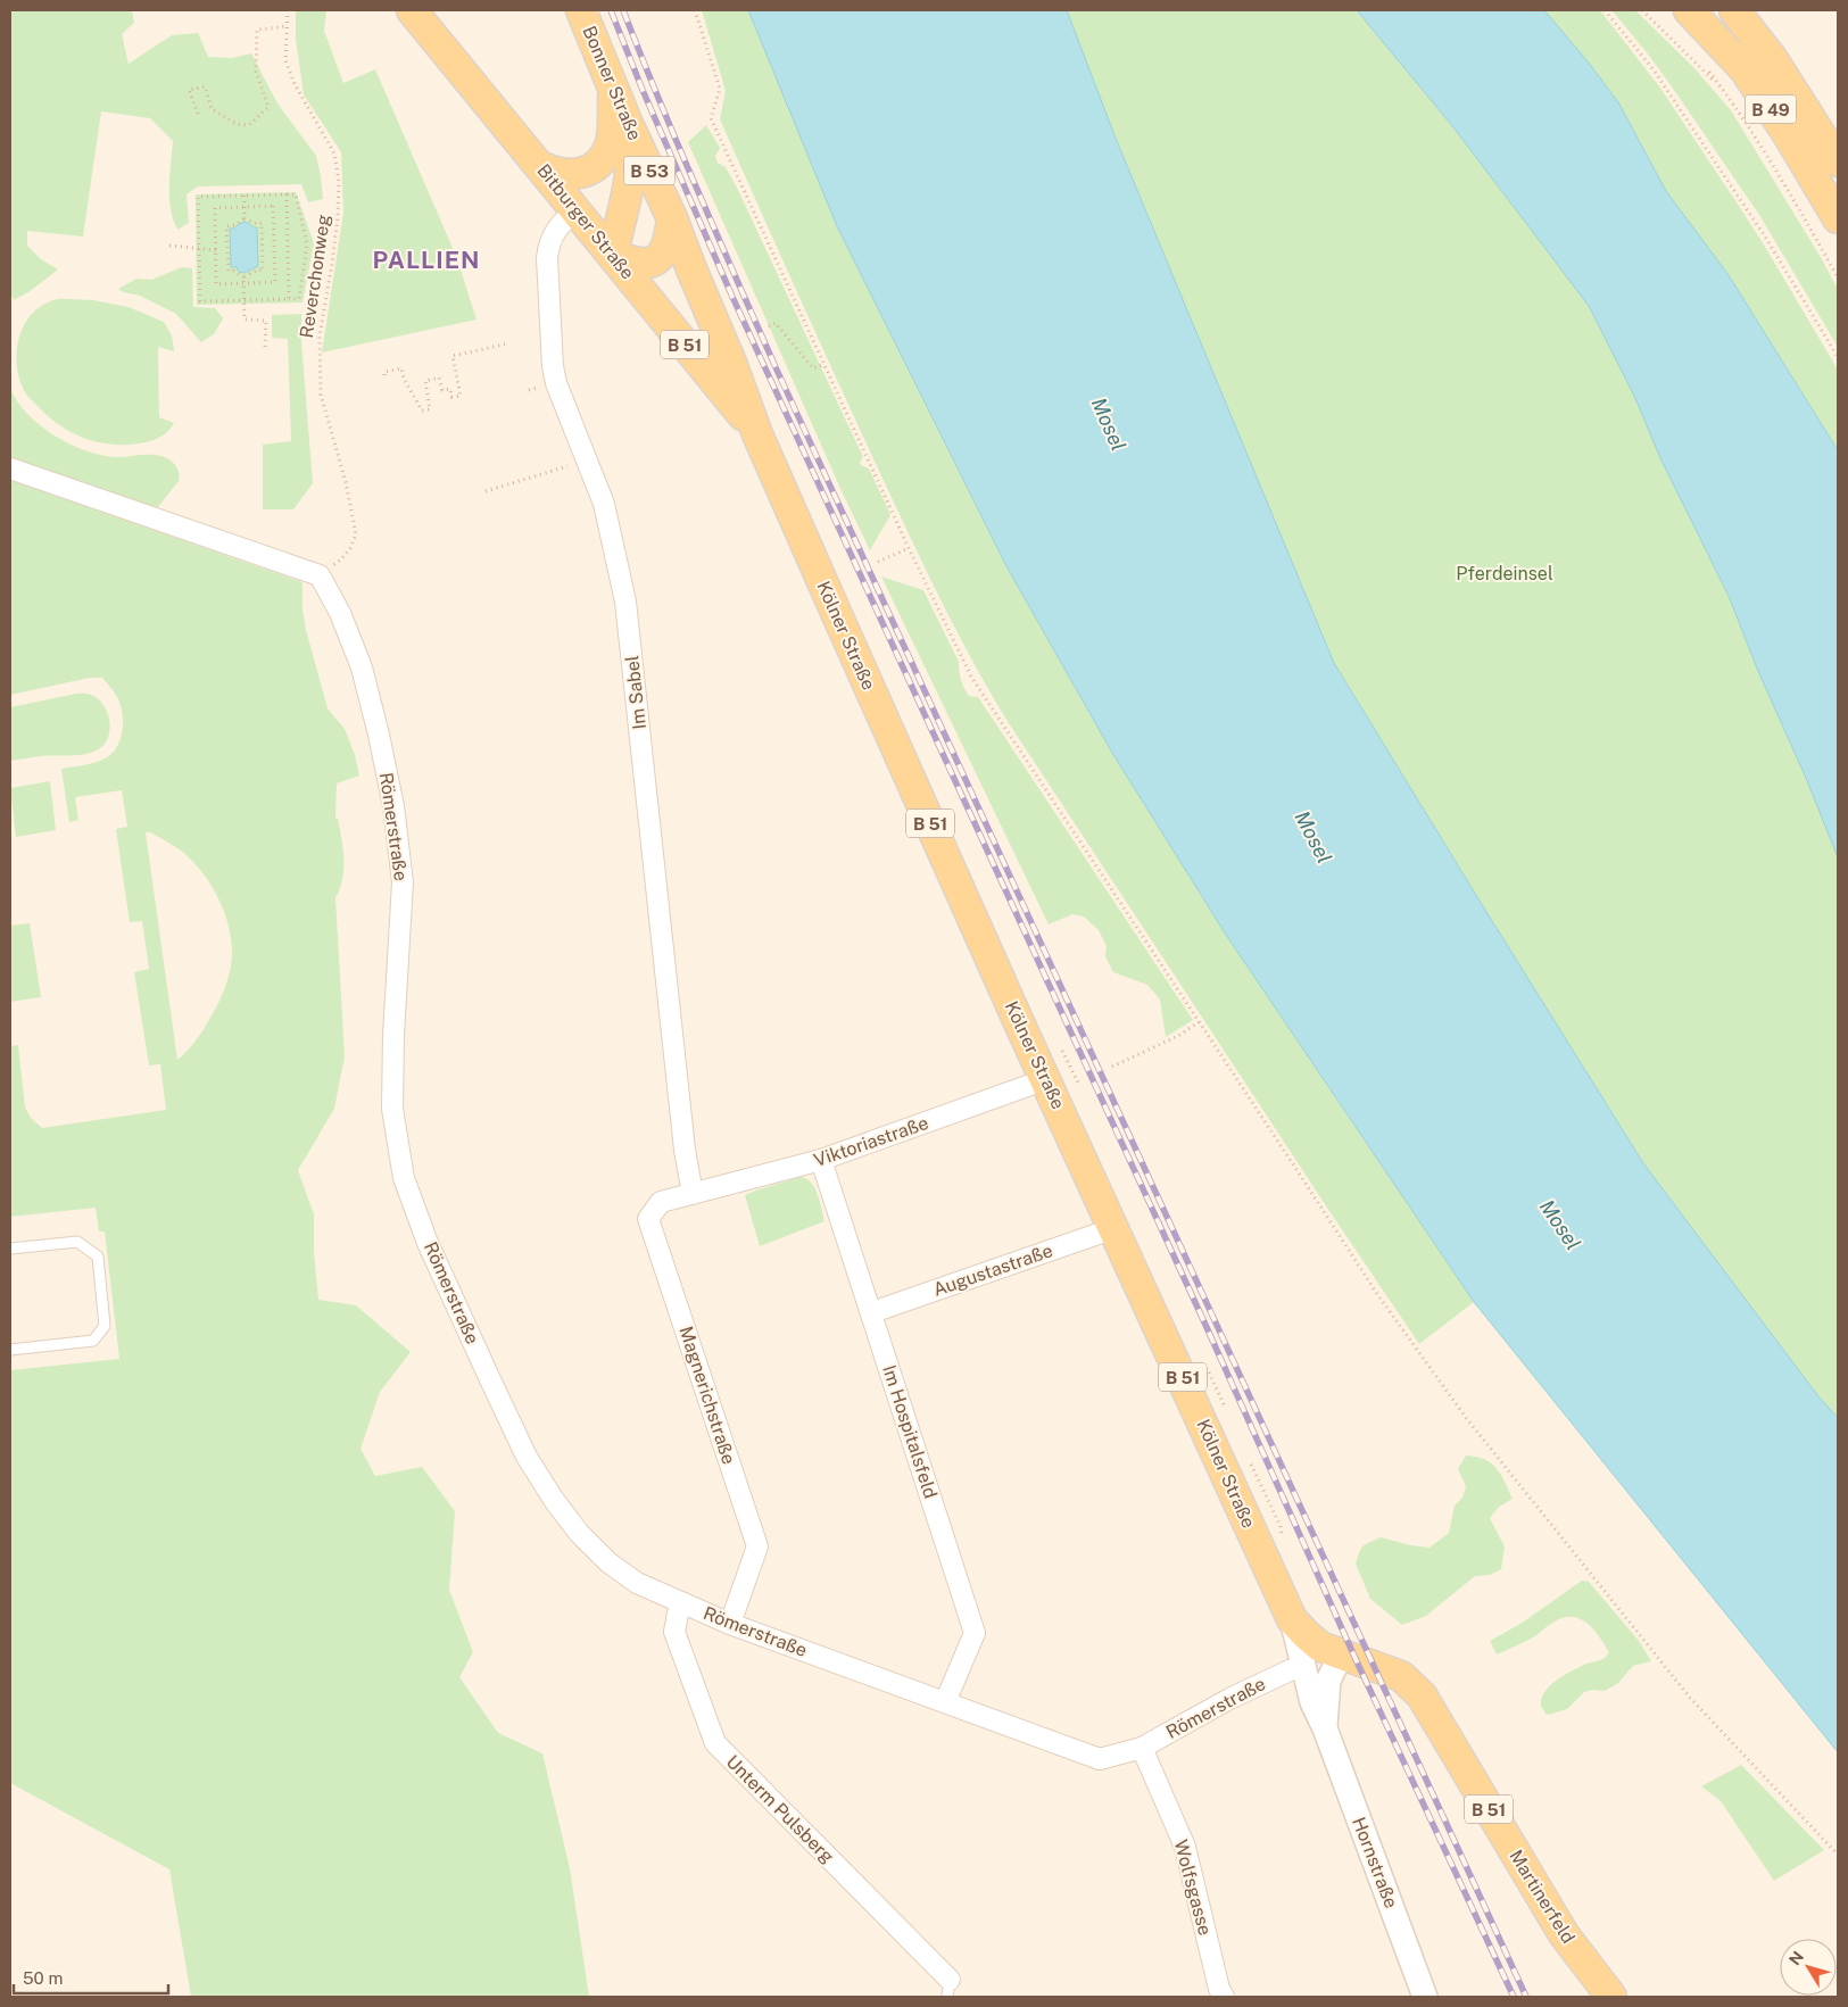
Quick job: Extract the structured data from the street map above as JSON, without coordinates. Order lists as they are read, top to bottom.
{
  "streets": {
    "main road": [
      "Bonner Straße",
      "B 49",
      "B 53",
      "Bitburger Straße",
      "B 51",
      "Kölner Straße",
      "Martinerfeld"
    ],
    "street": [
      "Im Sabel",
      "Römerstraße",
      "Viktoriastraße",
      "Augustastraße",
      "Magnerichstraße",
      "Im Hospitalsfeld",
      "Unterm Pulsberg",
      "Hornstraße",
      "Wolfsgasse"
    ],
    "path": ["Reverchonweg"]
  },
  "crossings": [
    ["Bonner Straße", "Bitburger Straße"],
    ["Bonner Straße", "Kölner Straße"],
    ["Bitburger Straße", "Kölner Straße"],
    ["Bitburger Straße", "Im Sabel"],
    ["Reverchonweg", "Römerstraße"],
    ["Kölner Straße", "Viktoriastraße"],
    ["Kölner Straße", "Augustastraße"],
    ["Kölner Straße", "Hornstraße"],
    ["Kölner Straße", "Martinerfeld"],
    ["Im Sabel", "Viktoriastraße"],
    ["Im Sabel", "Magnerichstraße"],
    ["Römerstraße", "Magnerichstraße"],
    ["Römerstraße", "Im Hospitalsfeld"],
    ["Römerstraße", "Unterm Pulsberg"],
    ["Römerstraße", "Hornstraße"],
    ["Römerstraße", "Wolfsgasse"],
    ["Viktoriastraße", "Magnerichstraße"],
    ["Viktoriastraße", "Im Hospitalsfeld"],
    ["Augustastraße", "Im Hospitalsfeld"],
    ["Hornstraße", "Martinerfeld"]
  ],
  "districts": ["PALLIEN"],
  "water": ["Mosel"],
  "parks": ["Pferdeinsel"],
  "scale_bar": "50 m",
  "north": "top left"
}
